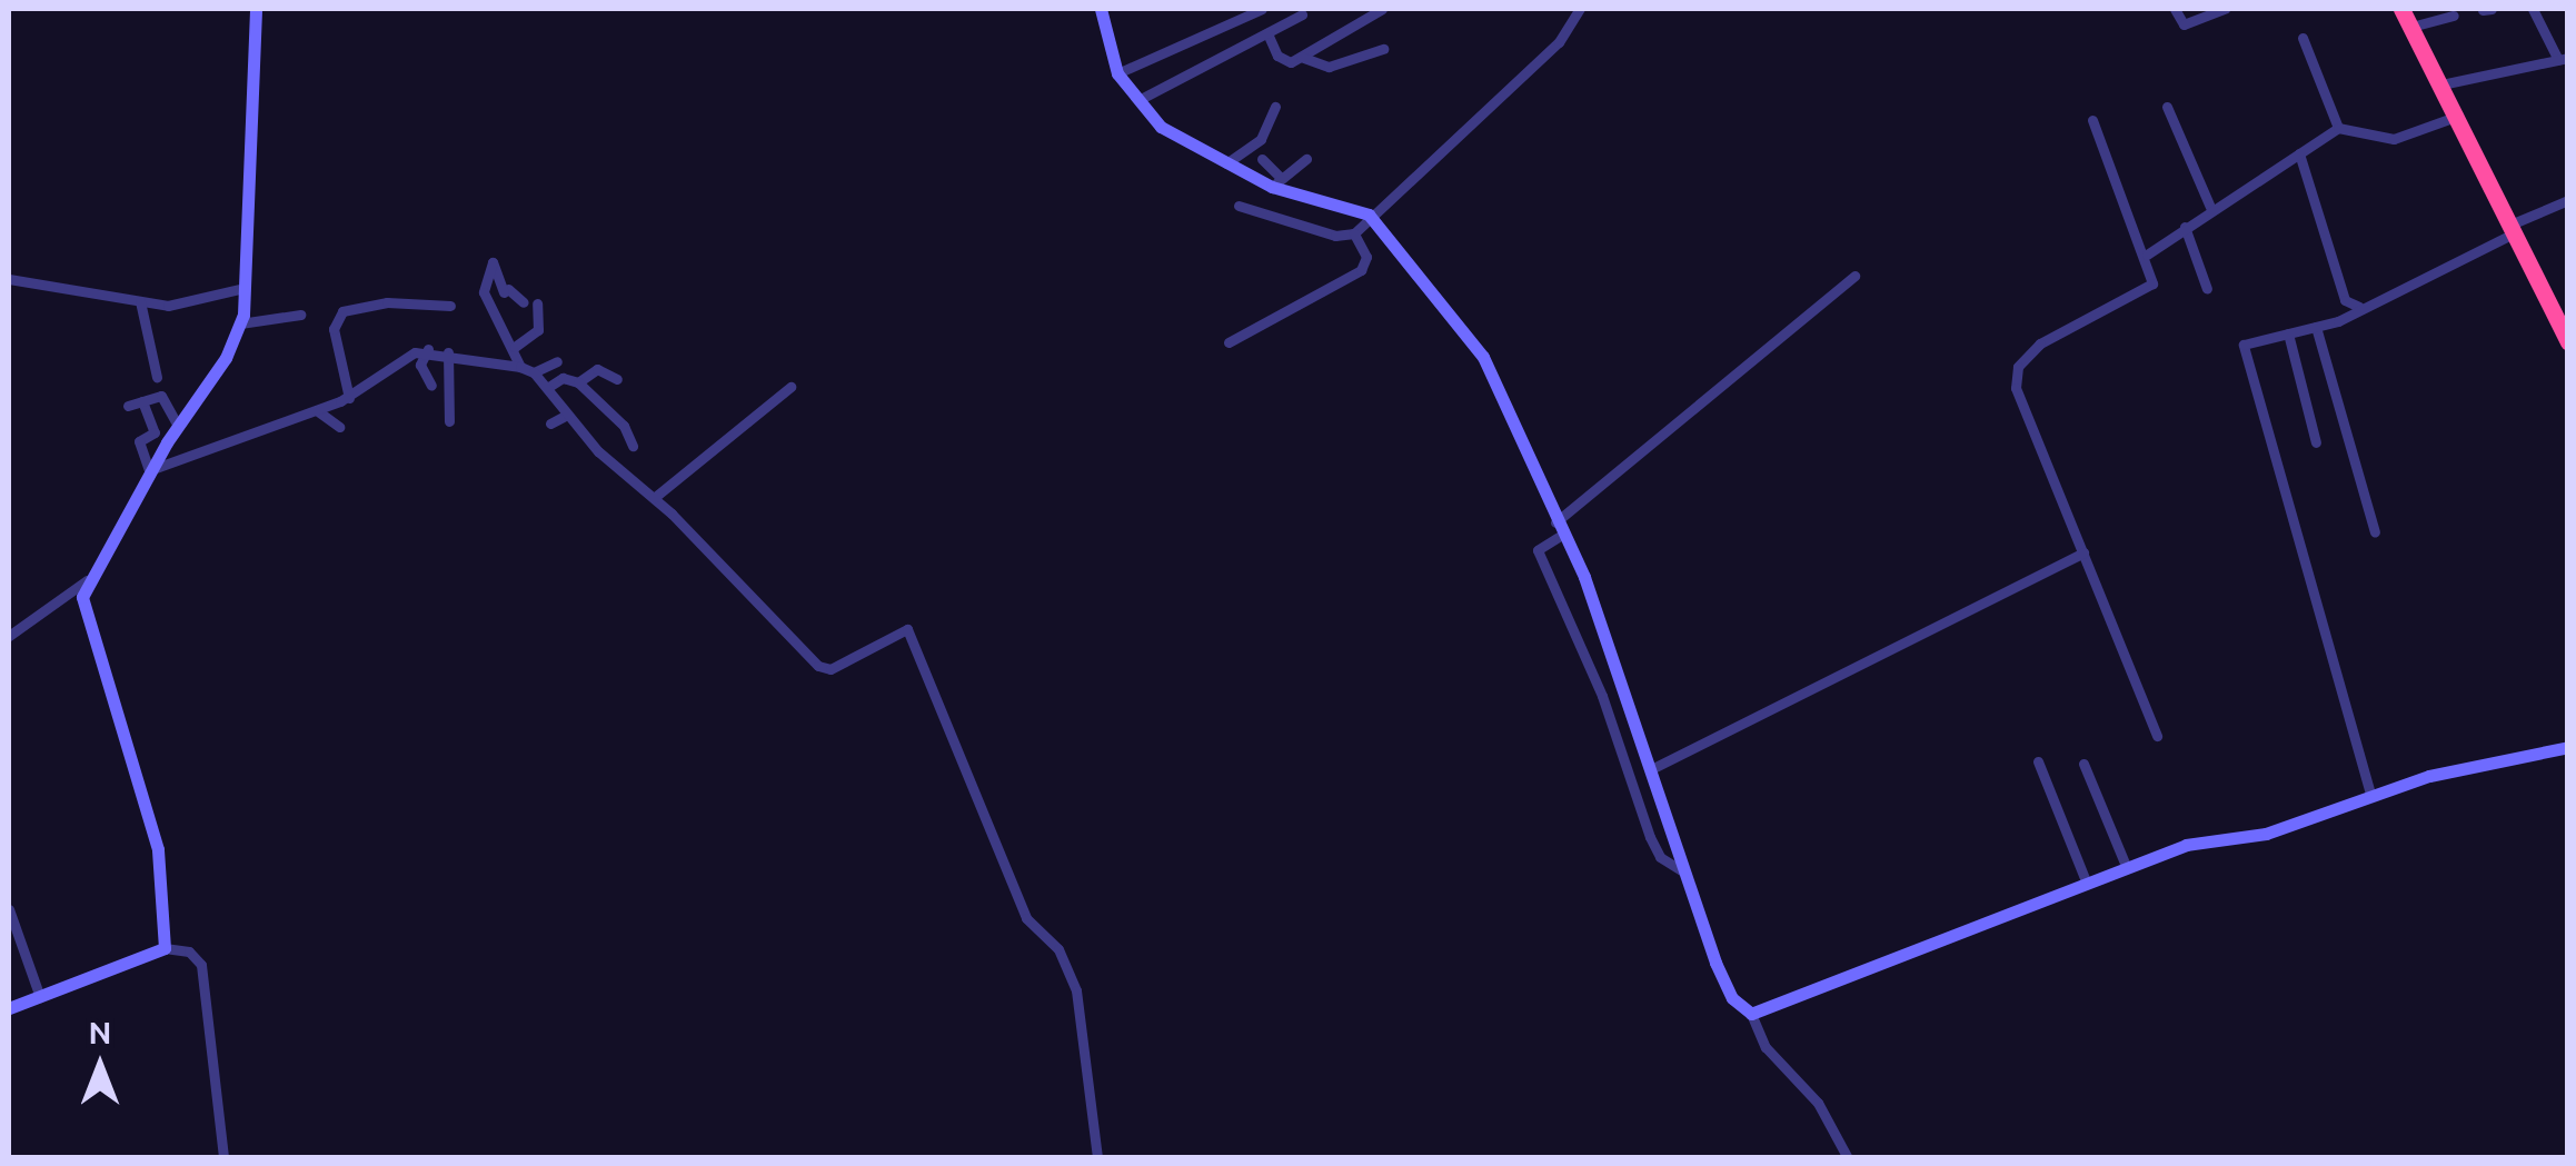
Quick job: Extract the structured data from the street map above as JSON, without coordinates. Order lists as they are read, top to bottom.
{
  "north": "top"
}
